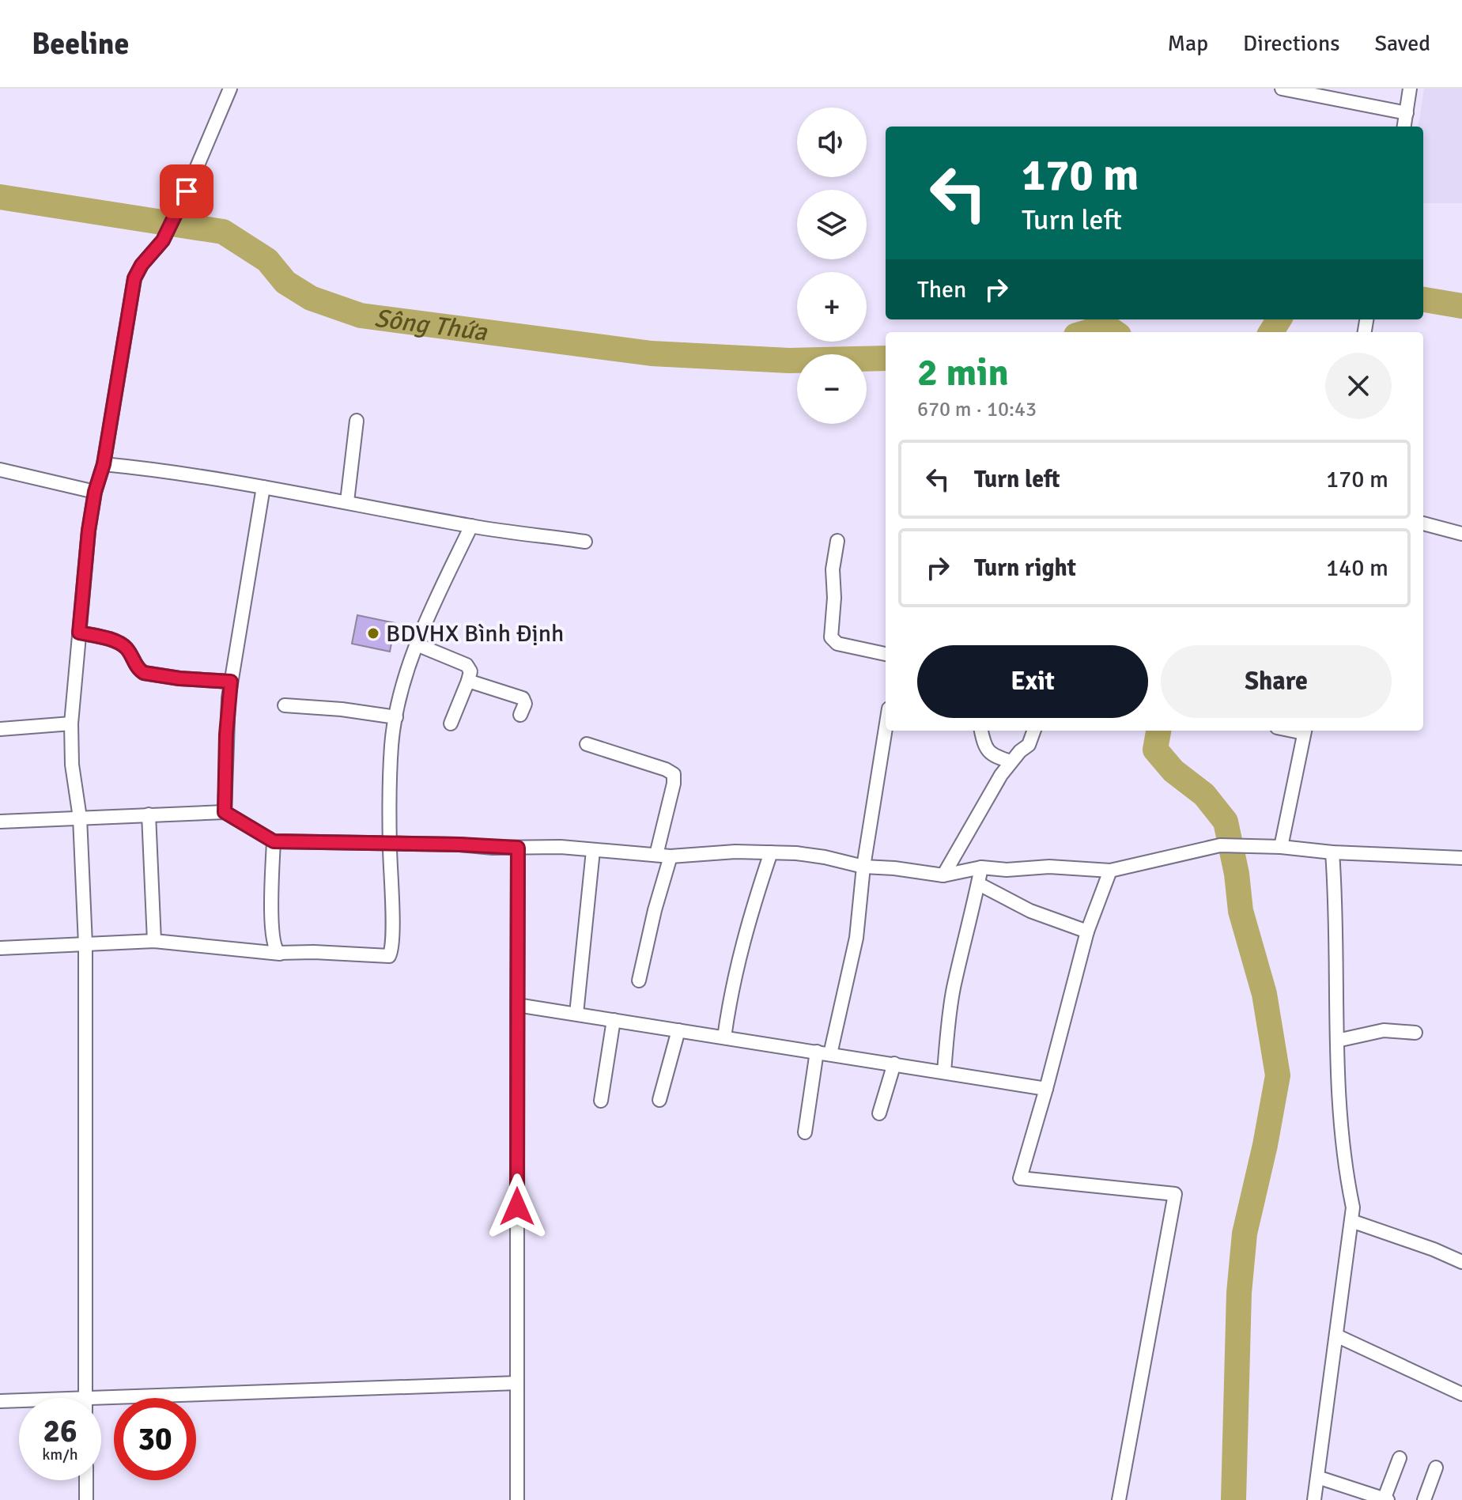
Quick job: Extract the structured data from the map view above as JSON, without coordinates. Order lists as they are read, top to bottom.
{
  "water": ["Sông Thứa"],
  "places": ["BDVHX Bình Định"],
  "page": {
    "header": "Beeline",
    "nav": ["Map", "Directions", "Saved"],
    "map_buttons": ["+", "−"],
    "turn": ["170 m", "Turn left"],
    "then": "Then",
    "heading": ["2 min", "670 m · 10:43"],
    "list": [
      {
        "name": "Turn left",
        "value": "170 m"
      },
      {
        "name": "Turn right",
        "value": "140 m"
      }
    ],
    "buttons": ["Exit", "Share"],
    "speed": "26 km/h",
    "limit": "30"
  }
}
